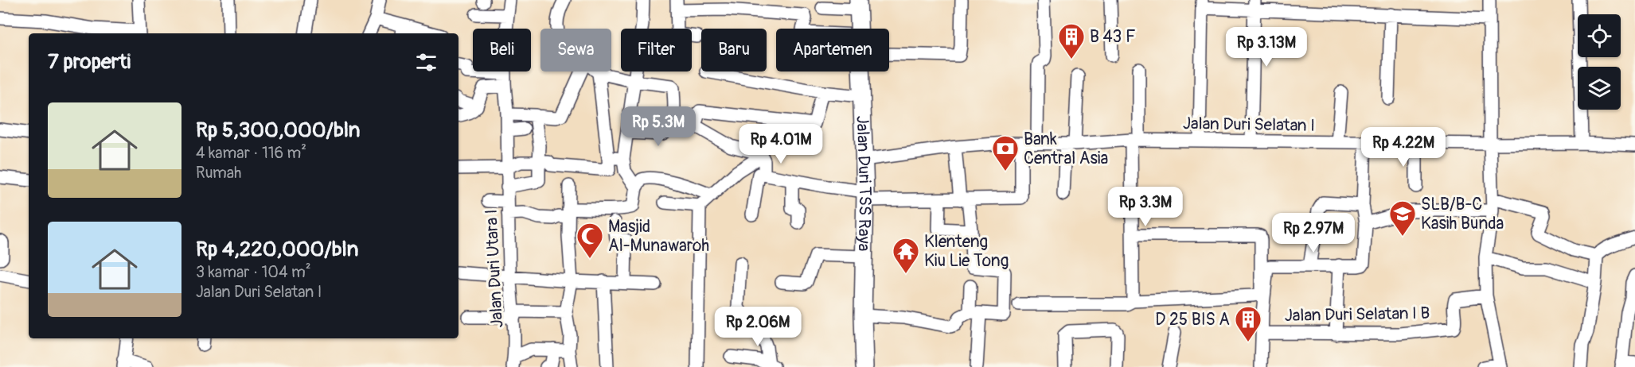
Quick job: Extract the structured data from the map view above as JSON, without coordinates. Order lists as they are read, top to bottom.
{
  "streets": {
    "street": [
      "Jalan Duri Selatan I",
      "Jalan Duri TSS Raya",
      "Jalan Duri Utara I",
      "Jalan Duri Selatan I B"
    ]
  },
  "crossings": [
    ["Jalan Duri Selatan I", "Jalan Duri TSS Raya"]
  ],
  "places": {
    "building": ["B 43 F", "D 25 BIS A"],
    "bank": ["Bank Central Asia"],
    "school or university": ["SLB/B-C Kasih Bunda"],
    "mosque": ["Masjid Al-Munawaroh"],
    "temple": ["Klenteng Kiu Lie Tong"]
  },
  "page": {
    "price": [
      "Rp 3.13M",
      "Rp 5.3M",
      "Rp 4.01M",
      "Rp 4.22M",
      "Rp 3.3M",
      "Rp 2.97M",
      "Rp 2.06M"
    ],
    "chip": [
      "Beli",
      "Sewa",
      "Filter",
      "Baru",
      "Apartemen"
    ],
    "heading": "7 properti",
    "list": [
      {
        "name": "Rp 5,300,000/bln",
        "note": "4 kamar · 116 m² · Rumah"
      },
      {
        "name": "Rp 4,220,000/bln",
        "note": "3 kamar · 104 m² · Jalan Duri Selatan I"
      }
    ]
  }
}
